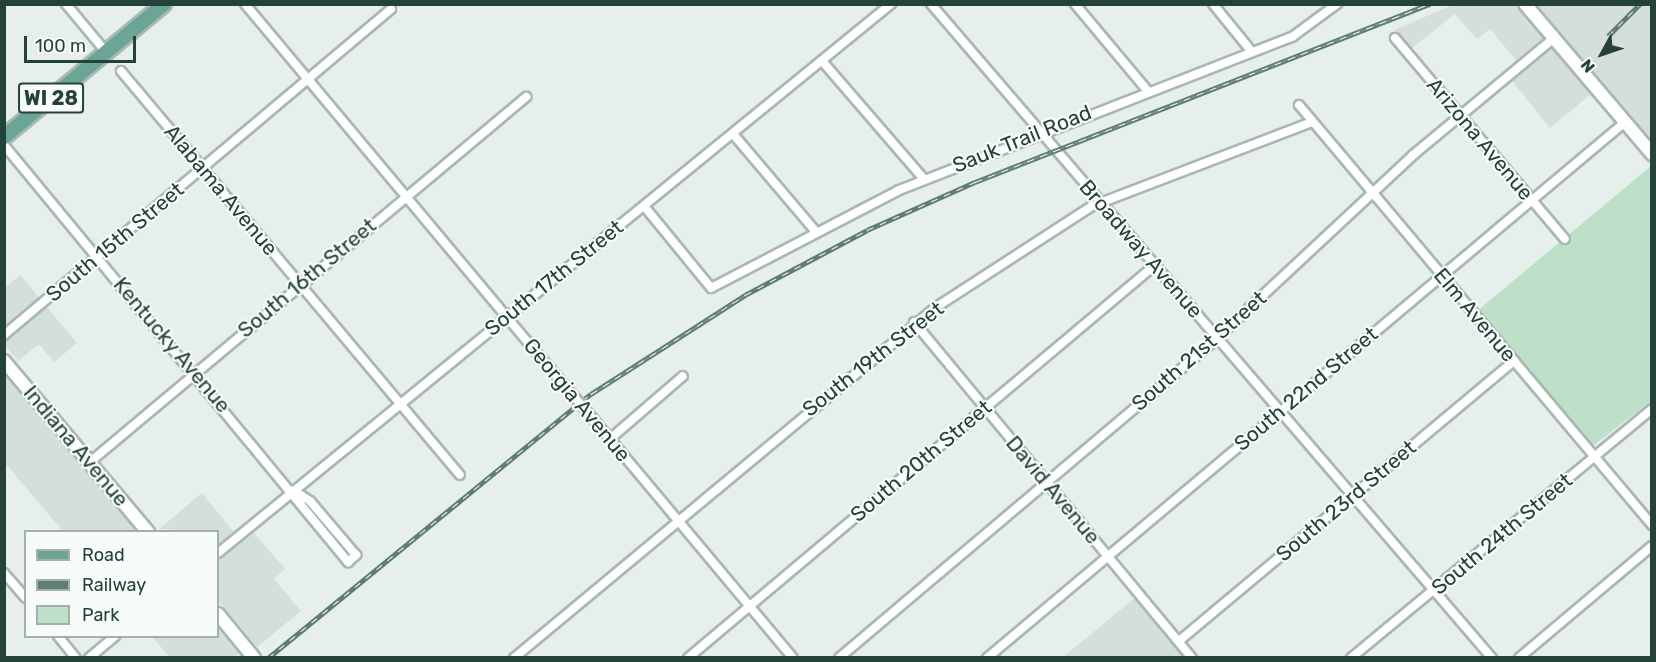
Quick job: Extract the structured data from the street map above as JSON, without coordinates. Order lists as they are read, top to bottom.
{
  "streets": {
    "main road": ["WI 28", "Indiana Avenue"],
    "street": [
      "Sauk Trail Road",
      "Arizona Avenue",
      "Alabama Avenue",
      "South 15th Street",
      "Broadway Avenue",
      "South 16th Street",
      "South 17th Street",
      "Elm Avenue",
      "Kentucky Avenue",
      "South 21st Street",
      "South 19th Street",
      "South 22nd Street",
      "Georgia Avenue",
      "South 20th Street",
      "David Avenue",
      "South 23rd Street",
      "South 24th Street"
    ]
  },
  "crossings": [
    ["Sauk Trail Road", "Broadway Avenue"],
    ["Sauk Trail Road", "South 17th Street"],
    ["Arizona Avenue", "South 21st Street"],
    ["Arizona Avenue", "South 22nd Street"],
    ["Alabama Avenue", "South 15th Street"],
    ["Alabama Avenue", "South 16th Street"],
    ["Alabama Avenue", "South 17th Street"],
    ["South 15th Street", "Kentucky Avenue"],
    ["South 15th Street", "Georgia Avenue"],
    ["Broadway Avenue", "South 21st Street"],
    ["Broadway Avenue", "South 19th Street"],
    ["Broadway Avenue", "South 22nd Street"],
    ["Broadway Avenue", "South 20th Street"],
    ["Broadway Avenue", "South 23rd Street"],
    ["Broadway Avenue", "South 24th Street"],
    ["South 16th Street", "Kentucky Avenue"],
    ["South 16th Street", "Georgia Avenue"],
    ["South 16th Street", "Indiana Avenue"],
    ["South 17th Street", "Kentucky Avenue"],
    ["South 17th Street", "Georgia Avenue"],
    ["Elm Avenue", "South 21st Street"],
    ["Elm Avenue", "South 19th Street"],
    ["Elm Avenue", "South 22nd Street"],
    ["Elm Avenue", "South 23rd Street"],
    ["Elm Avenue", "South 24th Street"],
    ["South 21st Street", "David Avenue"],
    ["South 19th Street", "Georgia Avenue"],
    ["South 19th Street", "David Avenue"],
    ["South 22nd Street", "David Avenue"],
    ["Georgia Avenue", "South 20th Street"],
    ["South 20th Street", "David Avenue"],
    ["David Avenue", "South 23rd Street"]
  ],
  "legend": ["Road", "Railway", "Park"],
  "scale_bar": "100 m",
  "north": "bottom left"
}
